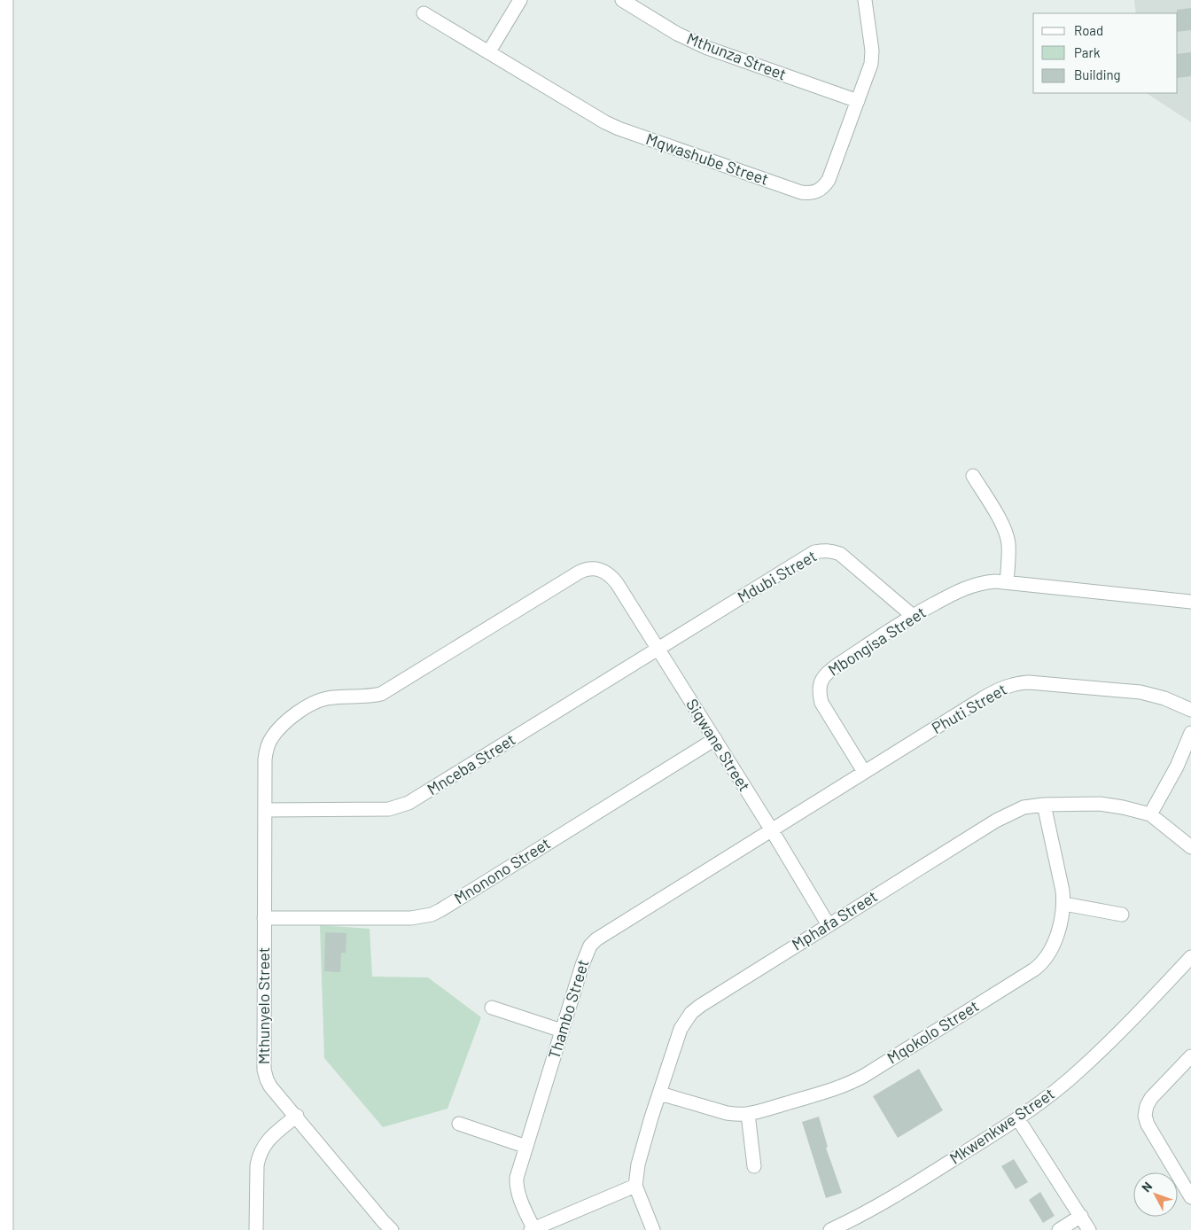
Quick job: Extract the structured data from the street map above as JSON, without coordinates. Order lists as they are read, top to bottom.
{
  "streets": {
    "street": [
      "Mthunza Street",
      "Mqwashube Street",
      "Mdubi Street",
      "Mbongisa Street",
      "Phuti Street",
      "Siqwane Street",
      "Mnceba Street",
      "Mnonono Street",
      "Mphafa Street",
      "Mthunyelo Street",
      "Thambo Street",
      "Mqokolo Street",
      "Mkwenkwe Street"
    ]
  },
  "crossings": [
    ["Mthunza Street", "Mqwashube Street"],
    ["Mdubi Street", "Mbongisa Street"],
    ["Mdubi Street", "Siqwane Street"],
    ["Mdubi Street", "Mnceba Street"],
    ["Mbongisa Street", "Phuti Street"],
    ["Phuti Street", "Siqwane Street"],
    ["Phuti Street", "Thambo Street"],
    ["Siqwane Street", "Mnceba Street"],
    ["Siqwane Street", "Mnonono Street"],
    ["Siqwane Street", "Mphafa Street"],
    ["Siqwane Street", "Mthunyelo Street"],
    ["Siqwane Street", "Thambo Street"],
    ["Mnceba Street", "Mthunyelo Street"],
    ["Mnonono Street", "Mthunyelo Street"],
    ["Mphafa Street", "Mqokolo Street"]
  ],
  "legend": ["Road", "Park", "Building"],
  "north": "top left"
}
